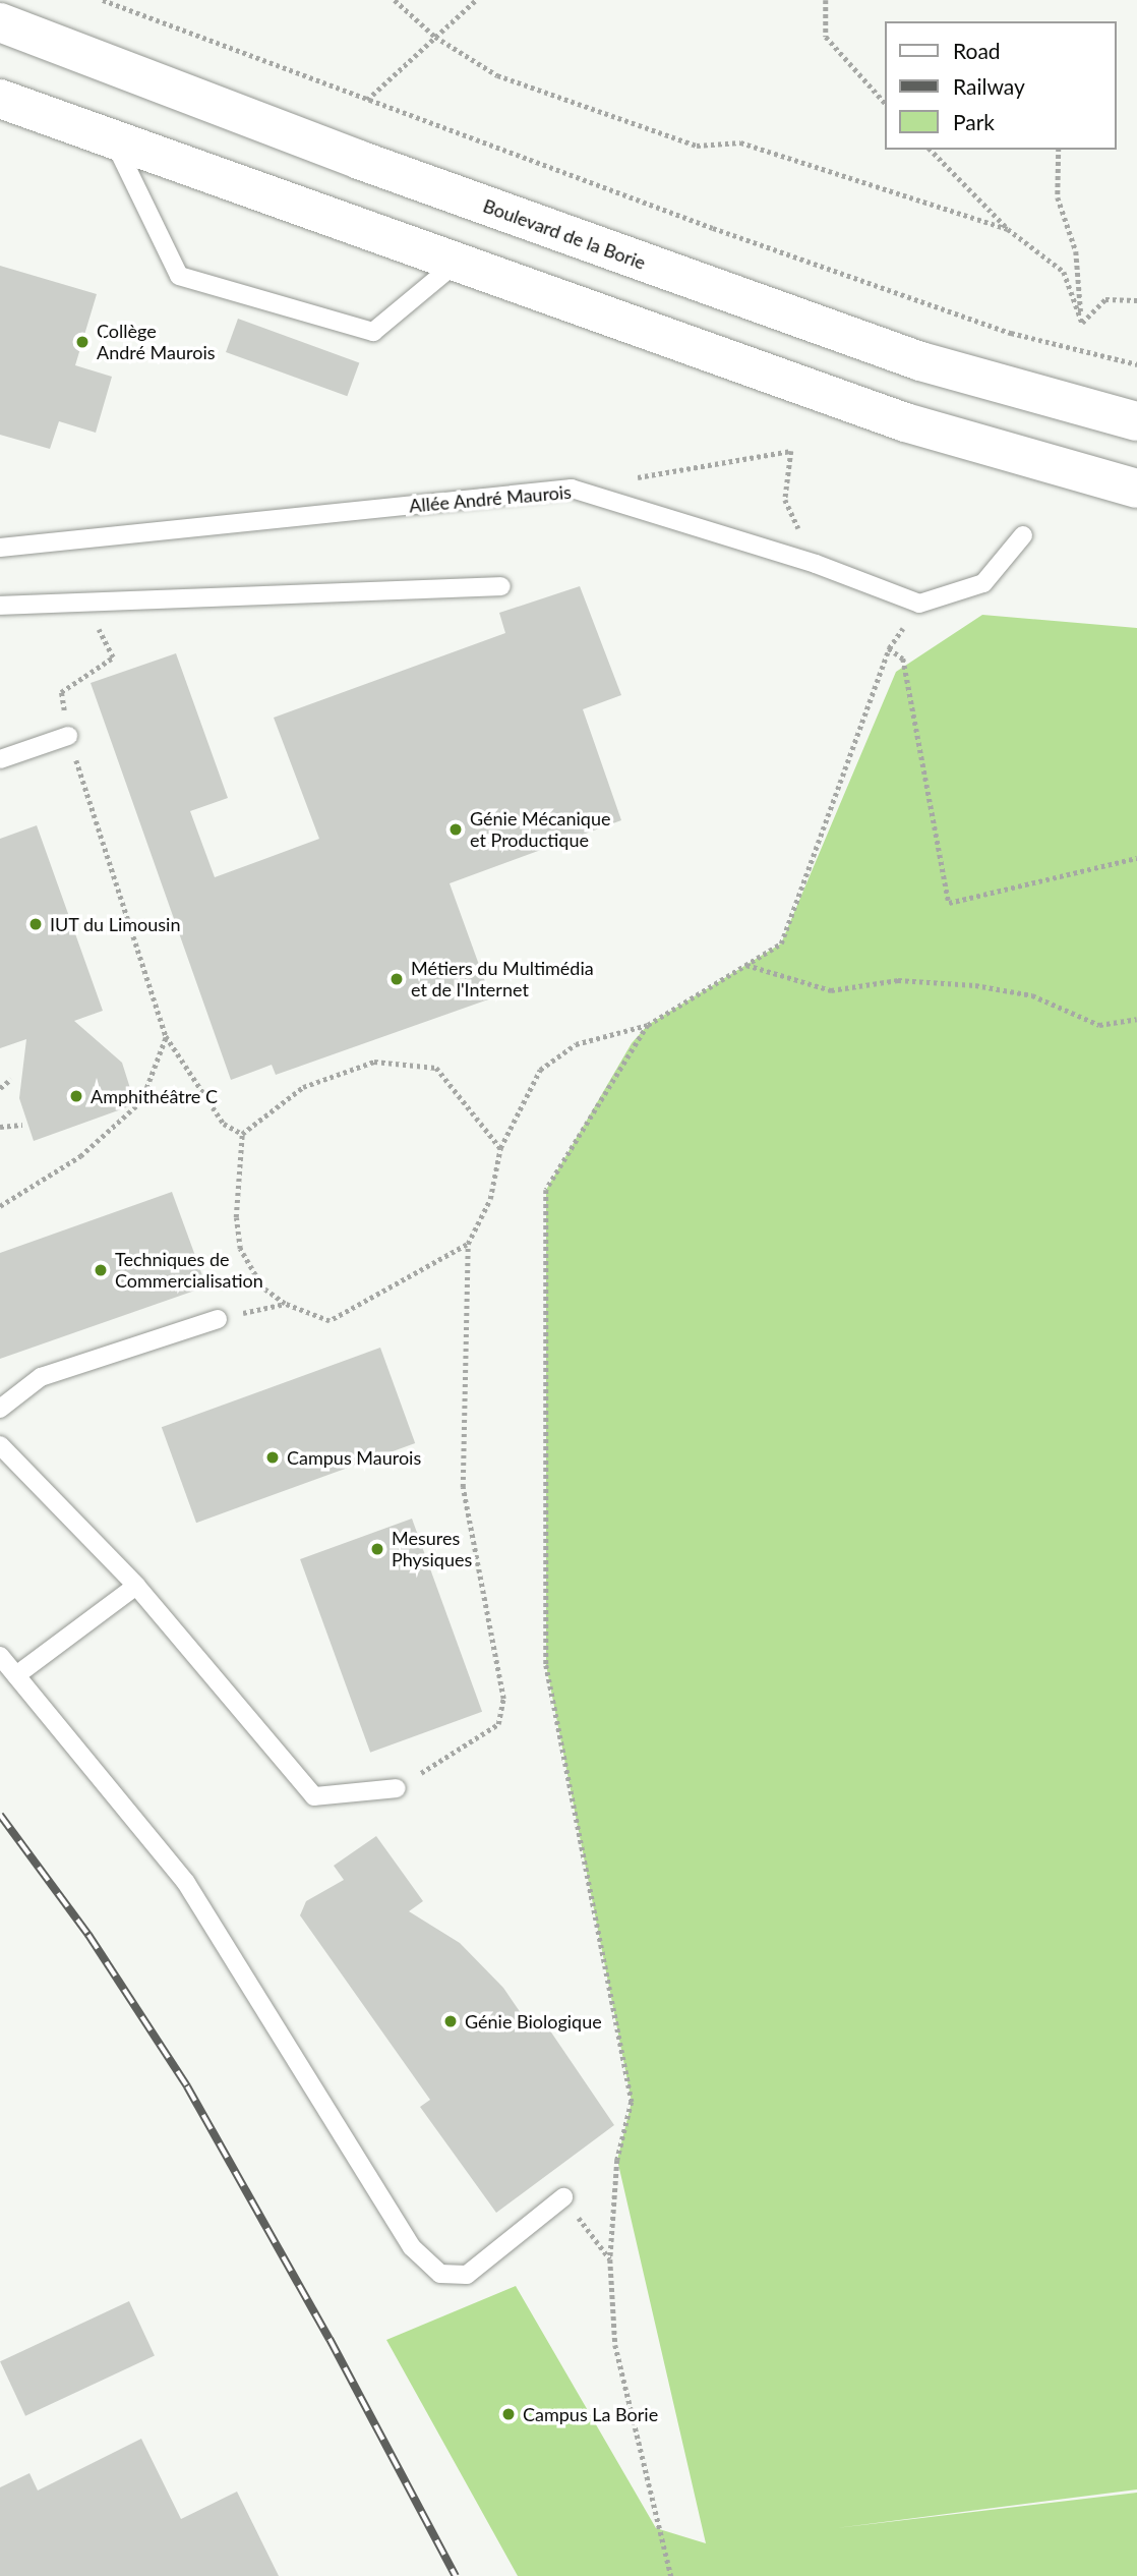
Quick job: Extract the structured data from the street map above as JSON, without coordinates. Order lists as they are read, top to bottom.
{
  "streets": {
    "main road": ["Boulevard de la Borie"],
    "lane": ["Allée André Maurois"]
  },
  "places": [
    "Collège André Maurois",
    "Génie Mécanique et Productique",
    "IUT du Limousin",
    "Métiers du Multimédia et de l'Internet",
    "Amphithéâtre C",
    "Techniques de Commercialisation",
    "Campus Maurois",
    "Mesures Physiques",
    "Génie Biologique",
    "Campus La Borie"
  ],
  "legend": ["Road", "Railway", "Park"]
}
